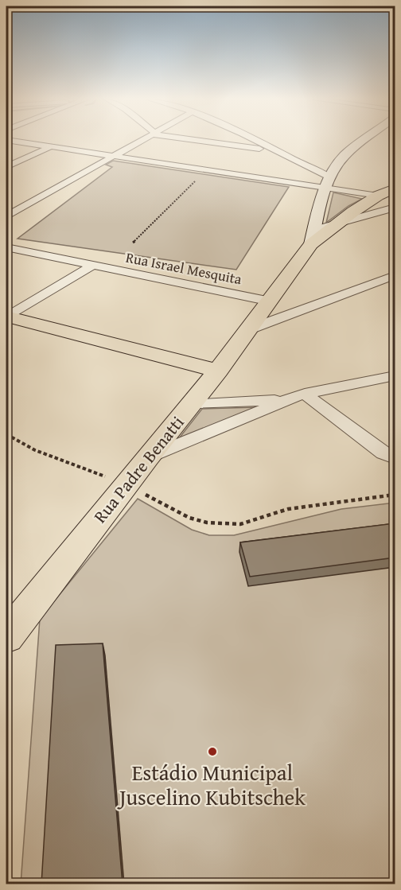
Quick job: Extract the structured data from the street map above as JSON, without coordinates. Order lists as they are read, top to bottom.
{
  "streets": {
    "main road": ["Rua Padre Benatti"],
    "street": ["Rua Israel Mesquita"]
  },
  "crossings": [
    ["Rua Israel Mesquita", "Rua Padre Benatti"]
  ],
  "places": ["Estádio Municipal Juscelino Kubitschek"]
}
